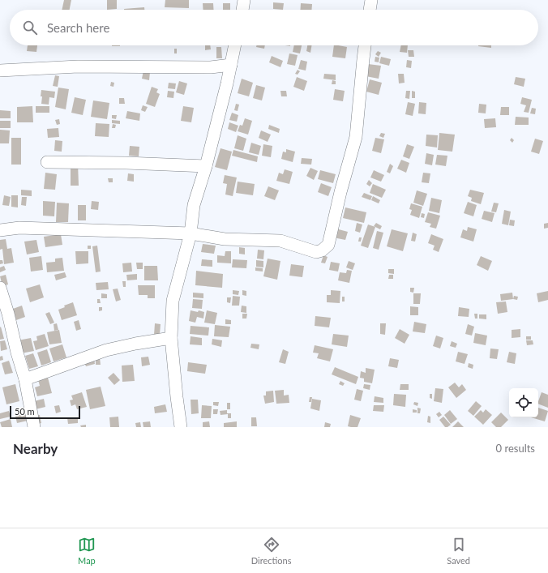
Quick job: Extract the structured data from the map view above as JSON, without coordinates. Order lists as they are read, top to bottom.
{
  "scale_bar": "50 m",
  "page": {
    "search": "Search here",
    "scale": "50 m",
    "heading": ["Nearby", "0 results"],
    "nav": ["Map", "Directions", "Saved"]
  }
}
